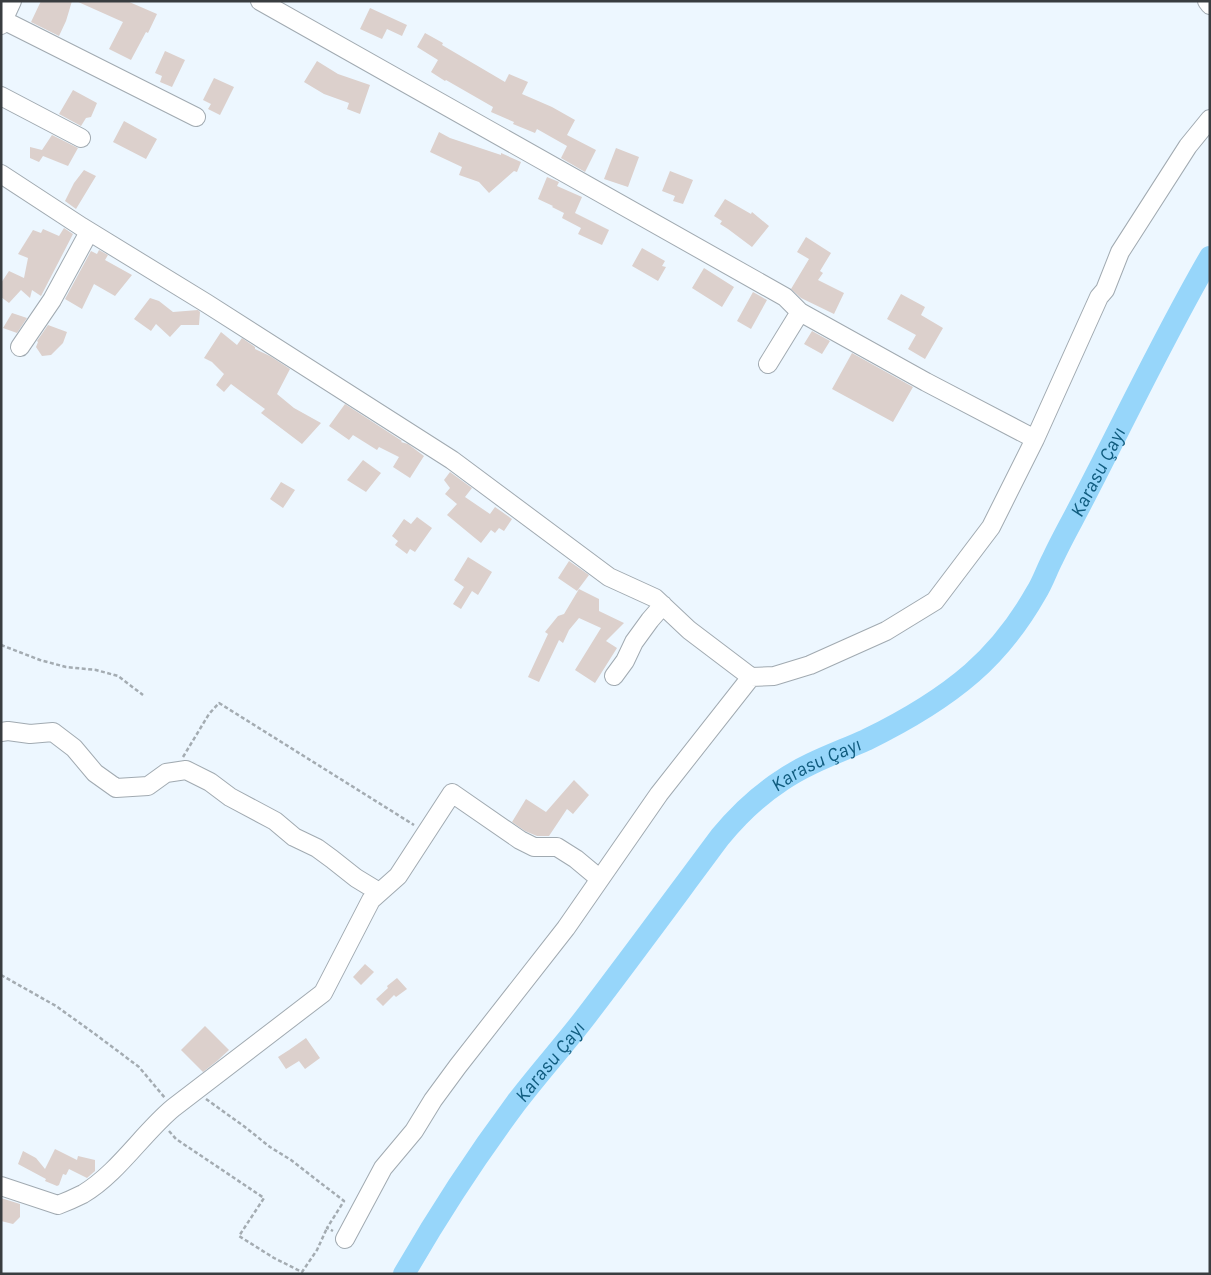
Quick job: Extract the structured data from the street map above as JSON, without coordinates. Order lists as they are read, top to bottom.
{
  "water": ["Karasu Çayı"]
}
